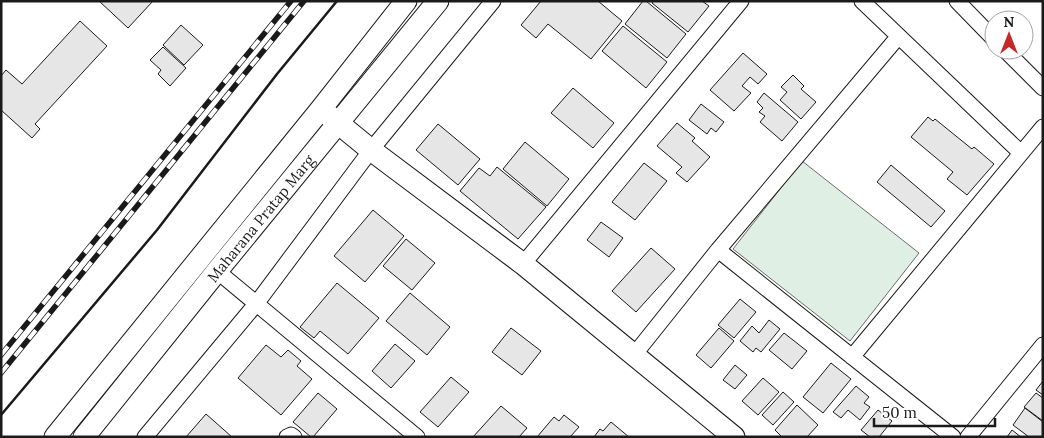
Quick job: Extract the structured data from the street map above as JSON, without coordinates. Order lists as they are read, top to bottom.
{
  "streets": {
    "main road": ["Maharana Pratap Marg"]
  },
  "scale_bar": "50 m",
  "north": "top"
}
